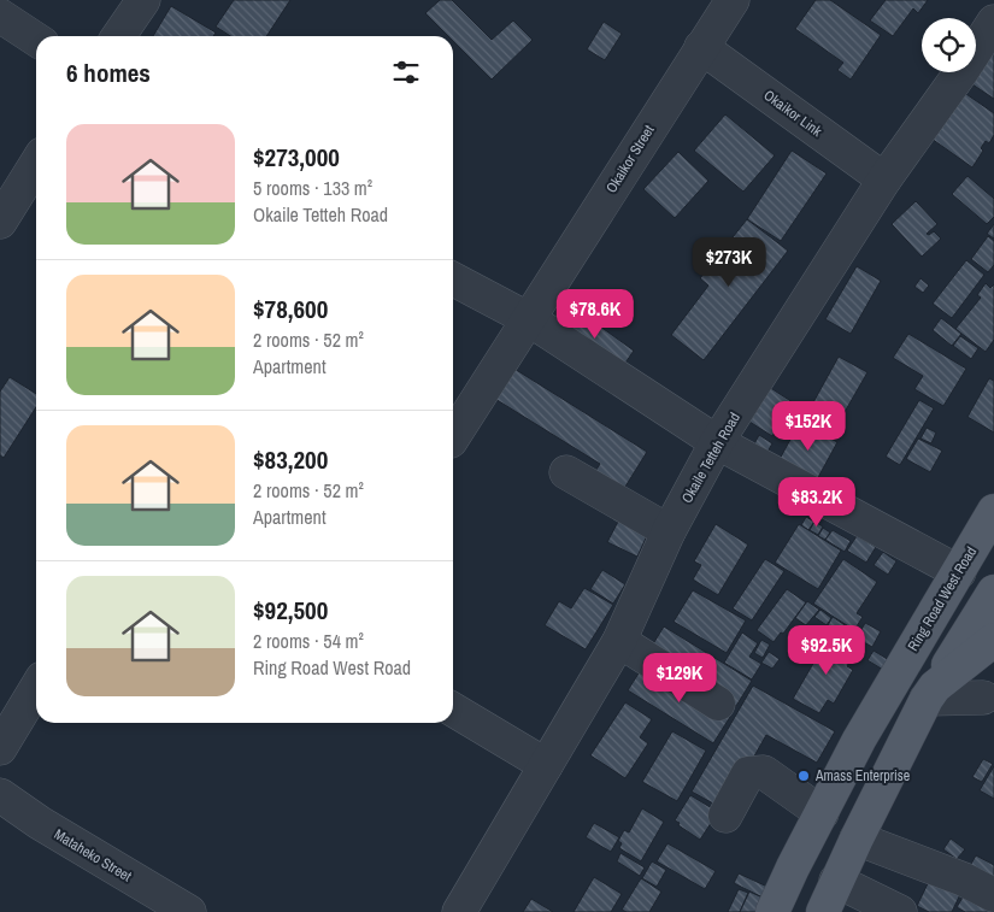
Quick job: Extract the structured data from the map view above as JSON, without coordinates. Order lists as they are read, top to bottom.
{
  "streets": {
    "main road": ["Ring Road West Road"],
    "street": [
      "Okaikor Link",
      "Okaikor Street",
      "Okaile Tetteh Road",
      "Mataheko Street"
    ]
  },
  "crossings": [
    ["Okaikor Link", "Okaikor Street"],
    ["Okaikor Link", "Okaile Tetteh Road"]
  ],
  "places": ["Amass Enterprise"],
  "page": {
    "heading": "6 homes",
    "list": [
      {
        "name": "$273,000",
        "note": "5 rooms · 133 m² · Okaile Tetteh Road"
      },
      {
        "name": "$78,600",
        "note": "2 rooms · 52 m² · Apartment"
      },
      {
        "name": "$83,200",
        "note": "2 rooms · 52 m² · Apartment"
      },
      {
        "name": "$92,500",
        "note": "2 rooms · 54 m² · Ring Road West Road"
      }
    ],
    "price": [
      "$273K",
      "$78.6K",
      "$152K",
      "$83.2K",
      "$92.5K",
      "$129K"
    ]
  }
}
